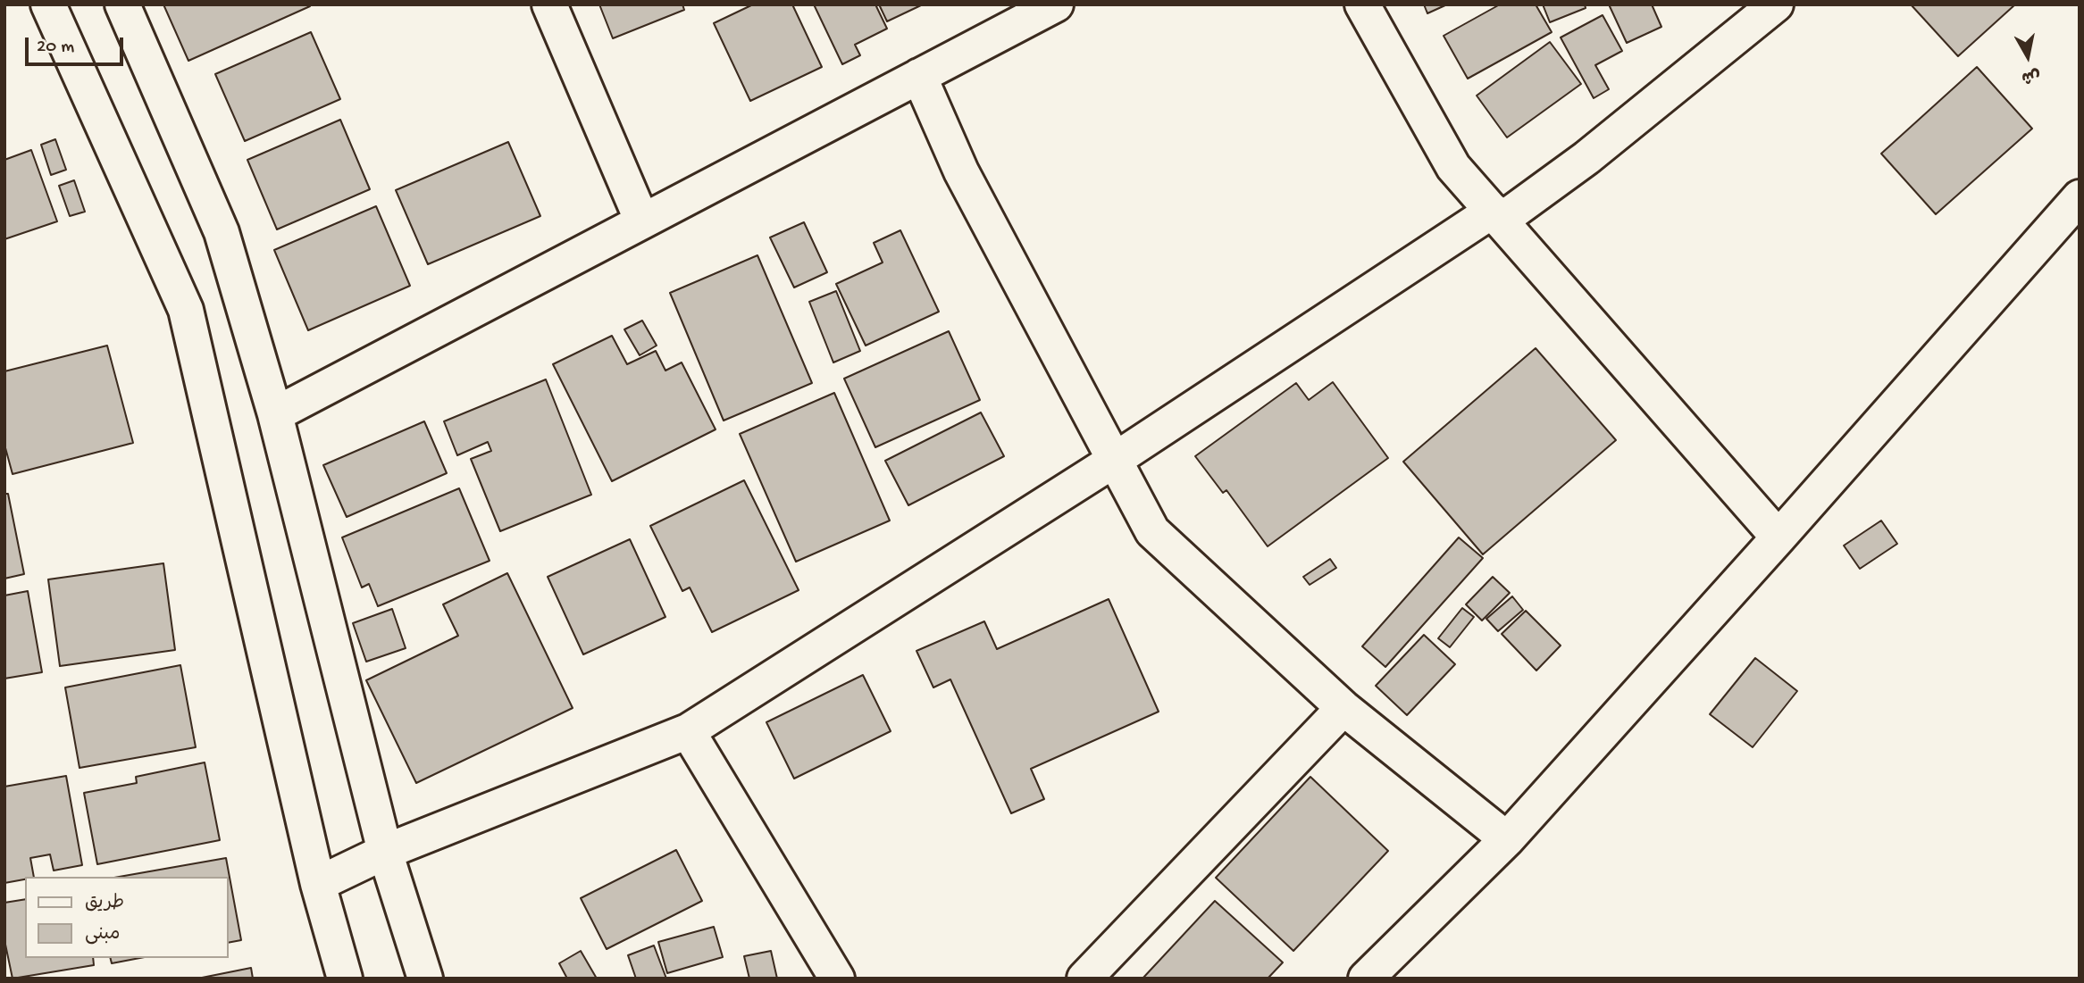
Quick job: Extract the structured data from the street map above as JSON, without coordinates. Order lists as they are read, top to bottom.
{
  "legend": ["طريق", "مبنى"],
  "scale_bar": "20 m",
  "north": "bottom"
}
